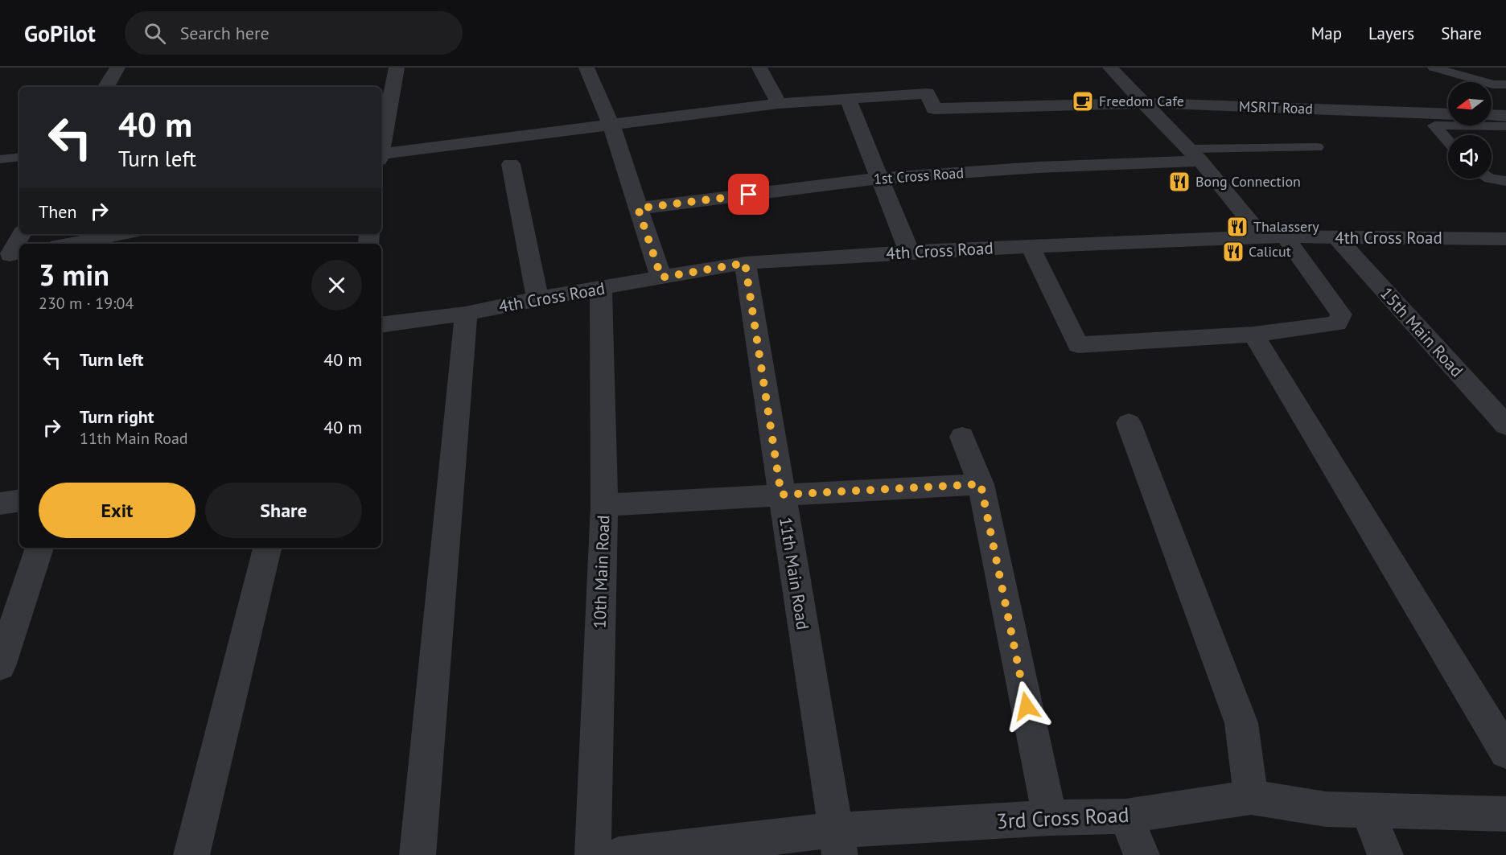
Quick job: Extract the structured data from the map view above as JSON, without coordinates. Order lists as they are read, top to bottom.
{
  "streets": {
    "street": [
      "MSRIT Road",
      "1st Cross Road",
      "4th Cross Road",
      "15th Main Road",
      "10th Main Road",
      "11th Main Road",
      "3rd Cross Road"
    ]
  },
  "crossings": [
    ["4th Cross Road", "15th Main Road"],
    ["4th Cross Road", "10th Main Road"],
    ["4th Cross Road", "11th Main Road"],
    ["11th Main Road", "3rd Cross Road"]
  ],
  "places": {
    "cafe": ["Freedom Cafe"],
    "restaurant": ["Bong Connection", "Thalassery", "Calicut"]
  },
  "north": "left",
  "page": {
    "header": "GoPilot",
    "search": "Search here",
    "nav": ["Map", "Layers", "Share"],
    "turn": ["40 m", "Turn left"],
    "then": "Then",
    "heading": ["3 min", "230 m · 19:04"],
    "list": [
      {
        "name": "Turn left",
        "value": "40 m"
      },
      {
        "name": "Turn right",
        "note": "11th Main Road",
        "value": "40 m"
      }
    ],
    "buttons": ["Exit", "Share"]
  }
}
